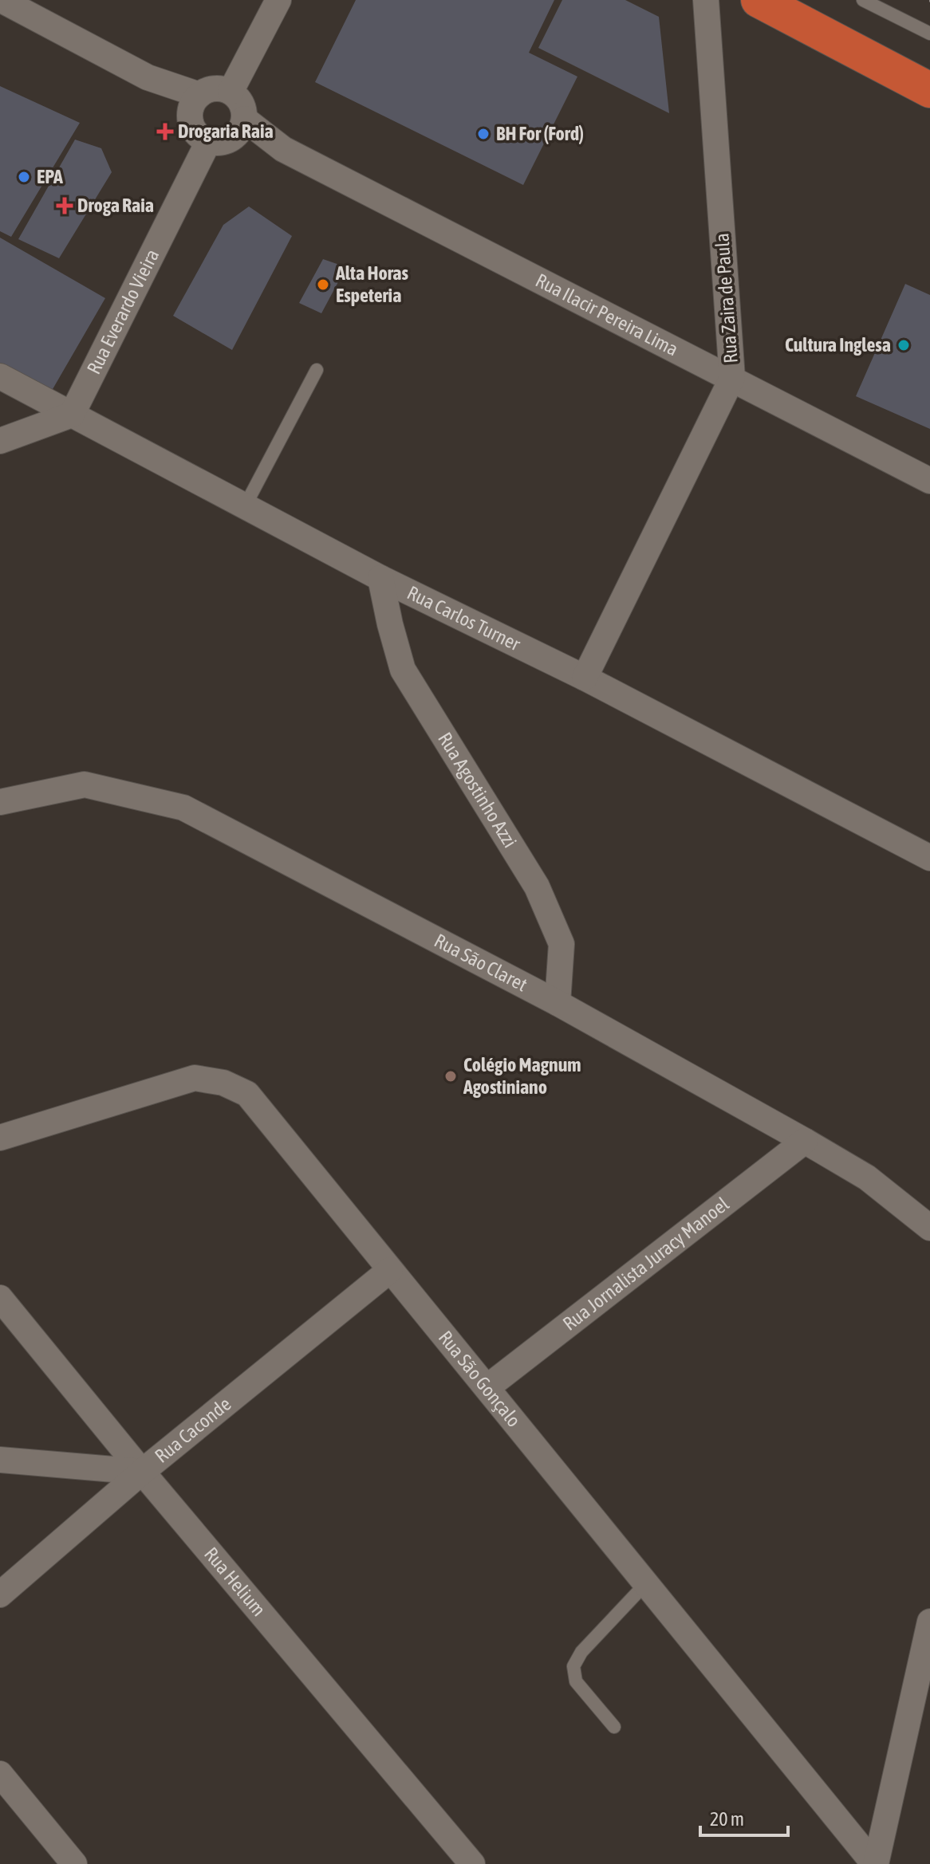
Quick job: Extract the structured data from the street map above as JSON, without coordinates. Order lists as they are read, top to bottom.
{
  "streets": {
    "street": [
      "Rua Zaira de Paula",
      "Rua Everardo Vieira",
      "Rua Ilacir Pereira Lima",
      "Rua Carlos Turner",
      "Rua Agostinho Azzi",
      "Rua São Claret",
      "Rua Jornalista Juracy Manoel",
      "Rua São Gonçalo",
      "Rua Caconde",
      "Rua Helium"
    ]
  },
  "crossings": [
    ["Rua Zaira de Paula", "Rua Ilacir Pereira Lima"],
    ["Rua Zaira de Paula", "Rua Carlos Turner"],
    ["Rua Everardo Vieira", "Rua Ilacir Pereira Lima"],
    ["Rua Everardo Vieira", "Rua Carlos Turner"],
    ["Rua Carlos Turner", "Rua Agostinho Azzi"],
    ["Rua Agostinho Azzi", "Rua São Claret"],
    ["Rua São Claret", "Rua Jornalista Juracy Manoel"],
    ["Rua Jornalista Juracy Manoel", "Rua São Gonçalo"],
    ["Rua São Gonçalo", "Rua Caconde"],
    ["Rua Caconde", "Rua Helium"]
  ],
  "places": {
    "health": ["Drogaria Raia", "Droga Raia"],
    "other": [
      "BH For (Ford)",
      "EPA",
      "Alta Horas Espeteria",
      "Cultura Inglesa",
      "Colégio Magnum Agostiniano"
    ]
  },
  "scale_bar": "20 m"
}
